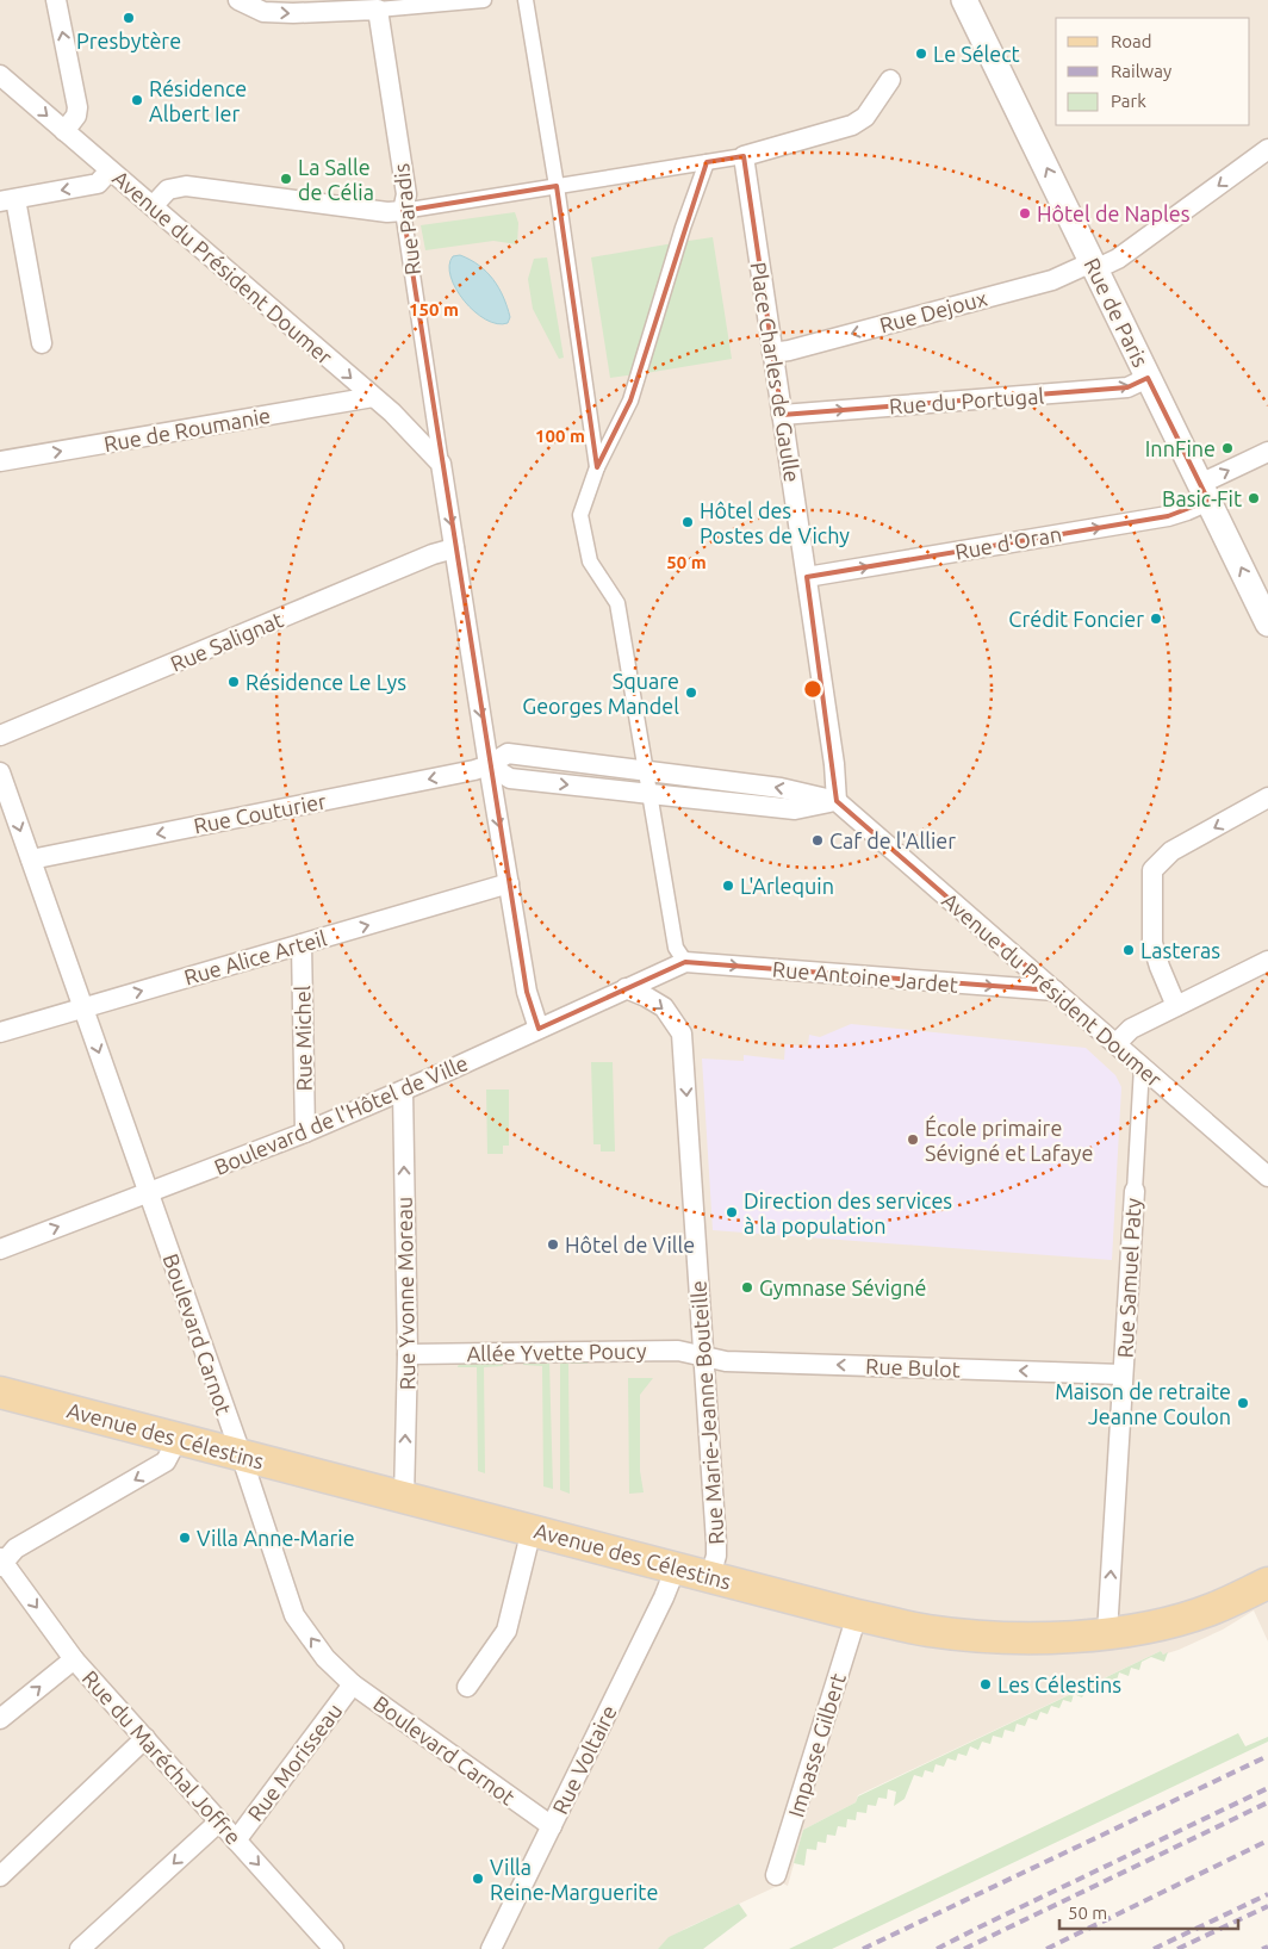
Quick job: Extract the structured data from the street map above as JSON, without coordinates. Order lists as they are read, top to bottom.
{
  "streets": {
    "main road": ["Avenue des Célestins"],
    "street": [
      "Rue Paradis",
      "Avenue du Président Doumer",
      "Rue Dejoux",
      "Rue de Paris",
      "Place Charles de Gaulle",
      "Rue du Portugal",
      "Rue de Roumanie",
      "Rue d'Oran",
      "Rue Salignat",
      "Rue Couturier",
      "Rue Alice Arteil",
      "Rue Antoine Jardet",
      "Rue Michel",
      "Boulevard de l'Hôtel de Ville",
      "Rue Samuel Paty",
      "Rue Yvonne Moreau",
      "Boulevard Carnot",
      "Allée Yvette Poucy",
      "Rue Bulot",
      "Rue Marie-Jeanne Bouteille",
      "Impasse Gilbert",
      "Rue du Maréchal Joffre",
      "Rue Voltaire",
      "Rue Morisseau"
    ]
  },
  "crossings": [
    ["Rue Paradis", "Avenue du Président Doumer"],
    ["Avenue du Président Doumer", "Place Charles de Gaulle"],
    ["Avenue du Président Doumer", "Rue de Roumanie"],
    ["Avenue du Président Doumer", "Rue Antoine Jardet"],
    ["Avenue du Président Doumer", "Rue Samuel Paty"],
    ["Rue Dejoux", "Rue de Paris"],
    ["Rue Dejoux", "Place Charles de Gaulle"],
    ["Rue de Paris", "Rue du Portugal"],
    ["Rue de Paris", "Rue d'Oran"],
    ["Place Charles de Gaulle", "Rue du Portugal"],
    ["Place Charles de Gaulle", "Rue d'Oran"],
    ["Rue Couturier", "Boulevard Carnot"],
    ["Rue Alice Arteil", "Rue Michel"],
    ["Rue Alice Arteil", "Boulevard Carnot"],
    ["Rue Antoine Jardet", "Boulevard de l'Hôtel de Ville"],
    ["Rue Michel", "Boulevard de l'Hôtel de Ville"],
    ["Boulevard de l'Hôtel de Ville", "Rue Yvonne Moreau"],
    ["Boulevard de l'Hôtel de Ville", "Boulevard Carnot"],
    ["Boulevard de l'Hôtel de Ville", "Rue Marie-Jeanne Bouteille"],
    ["Rue Samuel Paty", "Rue Bulot"],
    ["Rue Samuel Paty", "Avenue des Célestins"],
    ["Rue Yvonne Moreau", "Allée Yvette Poucy"],
    ["Rue Yvonne Moreau", "Avenue des Célestins"],
    ["Boulevard Carnot", "Avenue des Célestins"],
    ["Boulevard Carnot", "Rue Voltaire"],
    ["Boulevard Carnot", "Rue Morisseau"],
    ["Allée Yvette Poucy", "Rue Bulot"],
    ["Allée Yvette Poucy", "Rue Marie-Jeanne Bouteille"],
    ["Rue Bulot", "Rue Marie-Jeanne Bouteille"],
    ["Rue Marie-Jeanne Bouteille", "Avenue des Célestins"],
    ["Avenue des Célestins", "Impasse Gilbert"],
    ["Avenue des Célestins", "Rue Voltaire"],
    ["Rue du Maréchal Joffre", "Rue Morisseau"]
  ],
  "one_way": [
    "Rue Dejoux",
    "Rue de Paris",
    "Rue du Portugal",
    "Rue de Roumanie",
    "Rue d'Oran",
    "Rue Couturier",
    "Rue Alice Arteil",
    "Rue Samuel Paty",
    "Rue Yvonne Moreau",
    "Rue Bulot",
    "Rue Marie-Jeanne Bouteille",
    "Rue du Maréchal Joffre"
  ],
  "places": [
    "Presbytère",
    "Le Sélect",
    "Résidence Albert Ier",
    "La Salle de Célia",
    "Hôtel de Naples",
    "InnFine",
    "Basic-Fit",
    "Hôtel des Postes de Vichy",
    "Crédit Foncier",
    "Résidence Le Lys",
    "Square Georges Mandel",
    "Caf de l'Allier",
    "L'Arlequin",
    "Lasteras",
    "École primaire Sévigné et Lafaye",
    "Direction des services à la population",
    "Hôtel de Ville",
    "Gymnase Sévigné",
    "Maison de retraite Jeanne Coulon",
    "Villa Anne-Marie",
    "Les Célestins",
    "Villa Reine-Marguerite"
  ],
  "legend": ["Road", "Railway", "Park"],
  "scale_bar": "50 m",
  "rings": ["150 m", "100 m", "50 m"]
}
